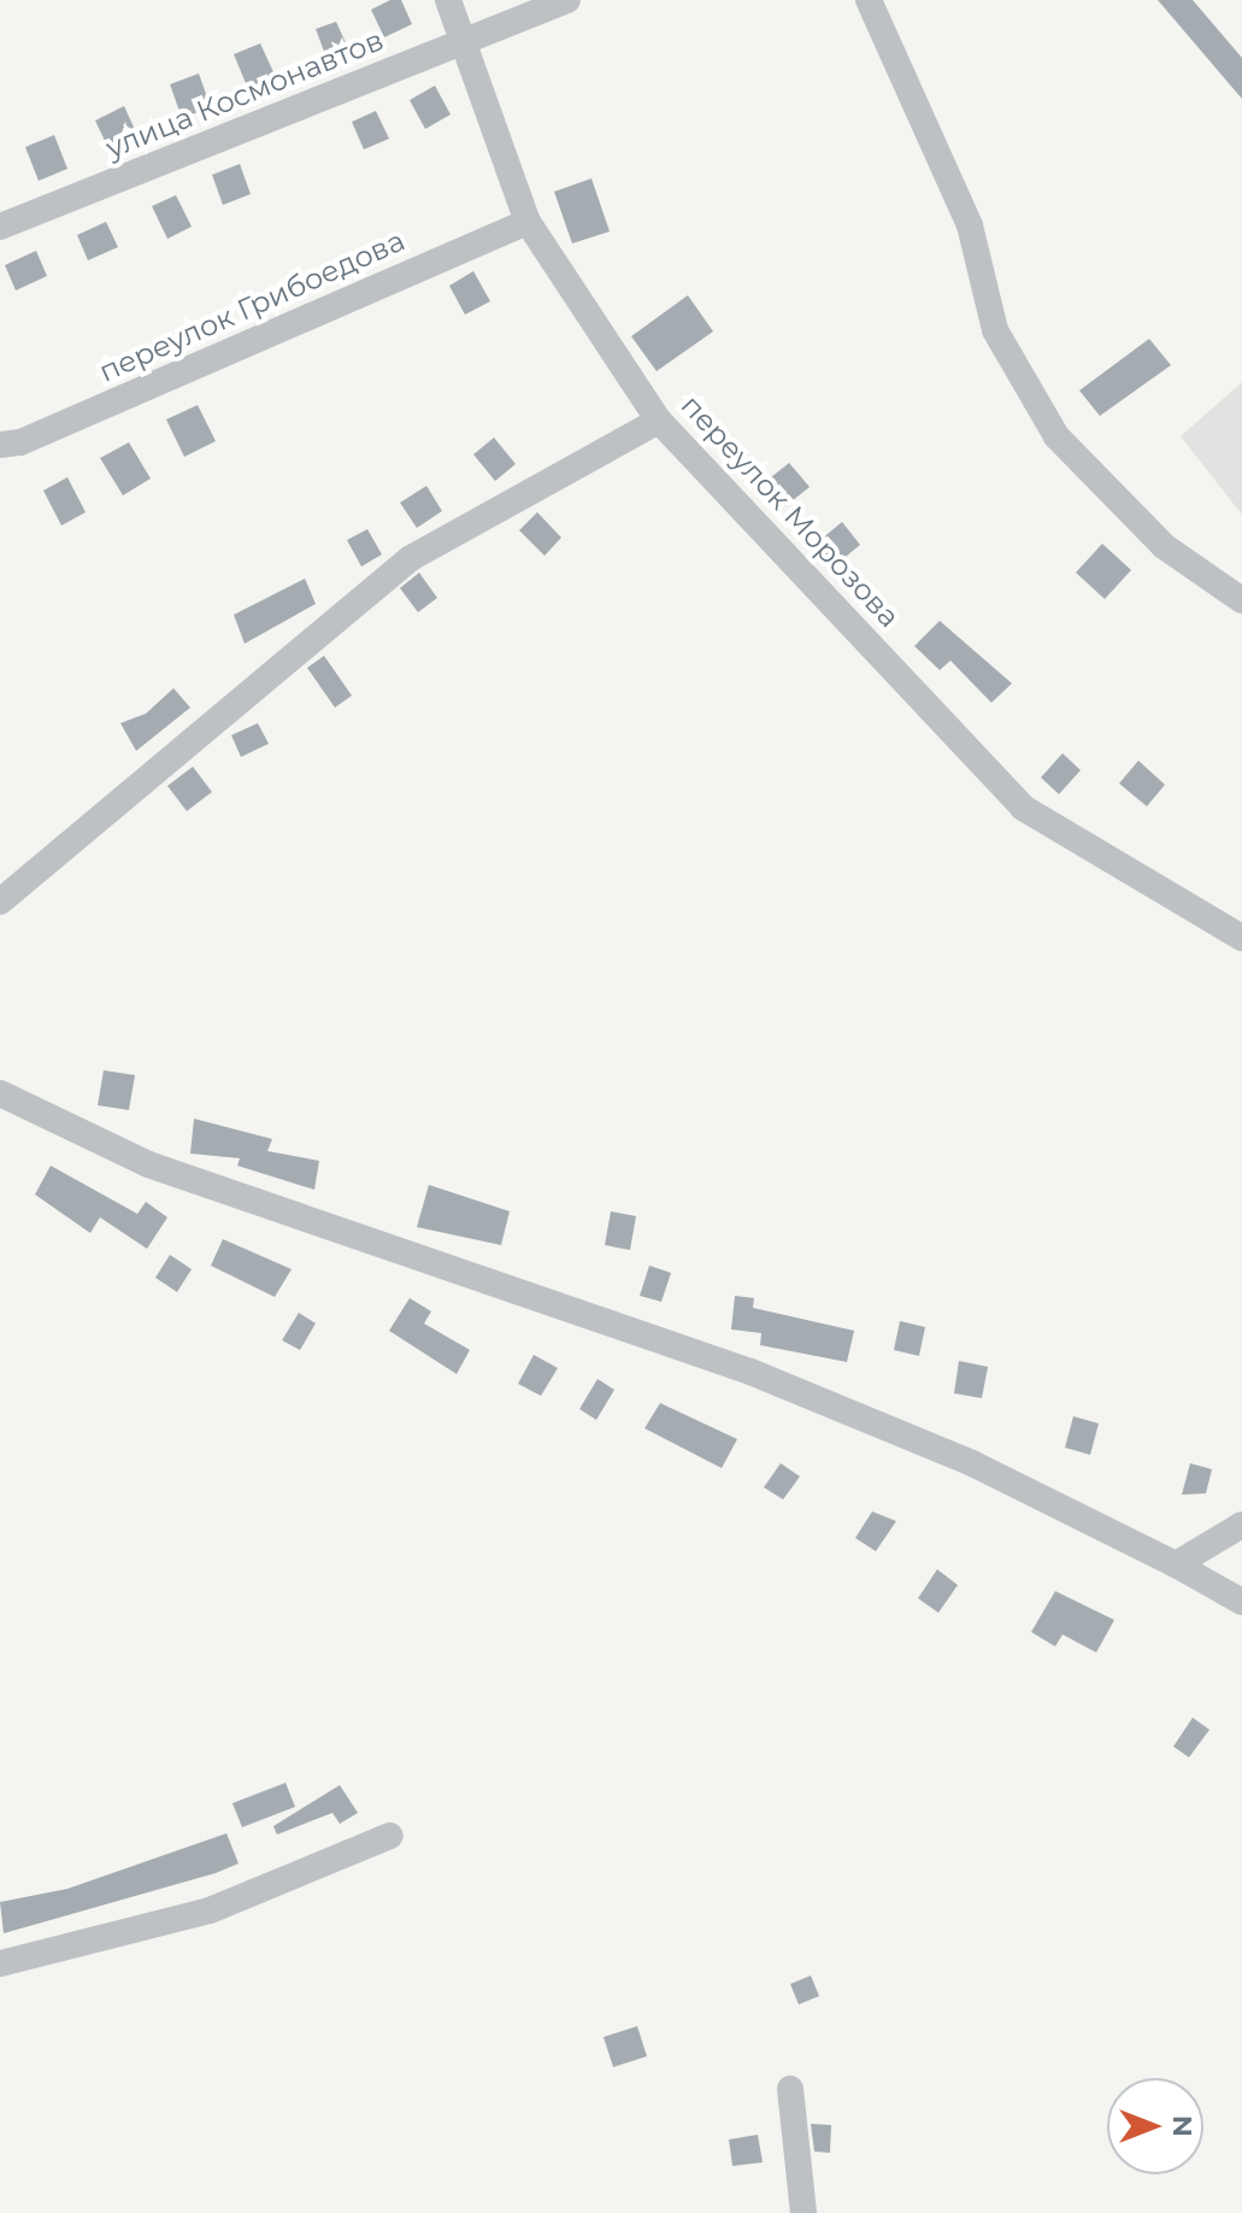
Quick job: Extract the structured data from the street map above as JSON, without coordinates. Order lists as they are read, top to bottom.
{
  "streets": {
    "street": ["улица Космонавтов", "переулок Грибоедова", "переулок Морозова"]
  },
  "crossings": [
    ["улица Космонавтов", "переулок Морозова"],
    ["переулок Грибоедова", "переулок Морозова"]
  ],
  "north": "right"
}
